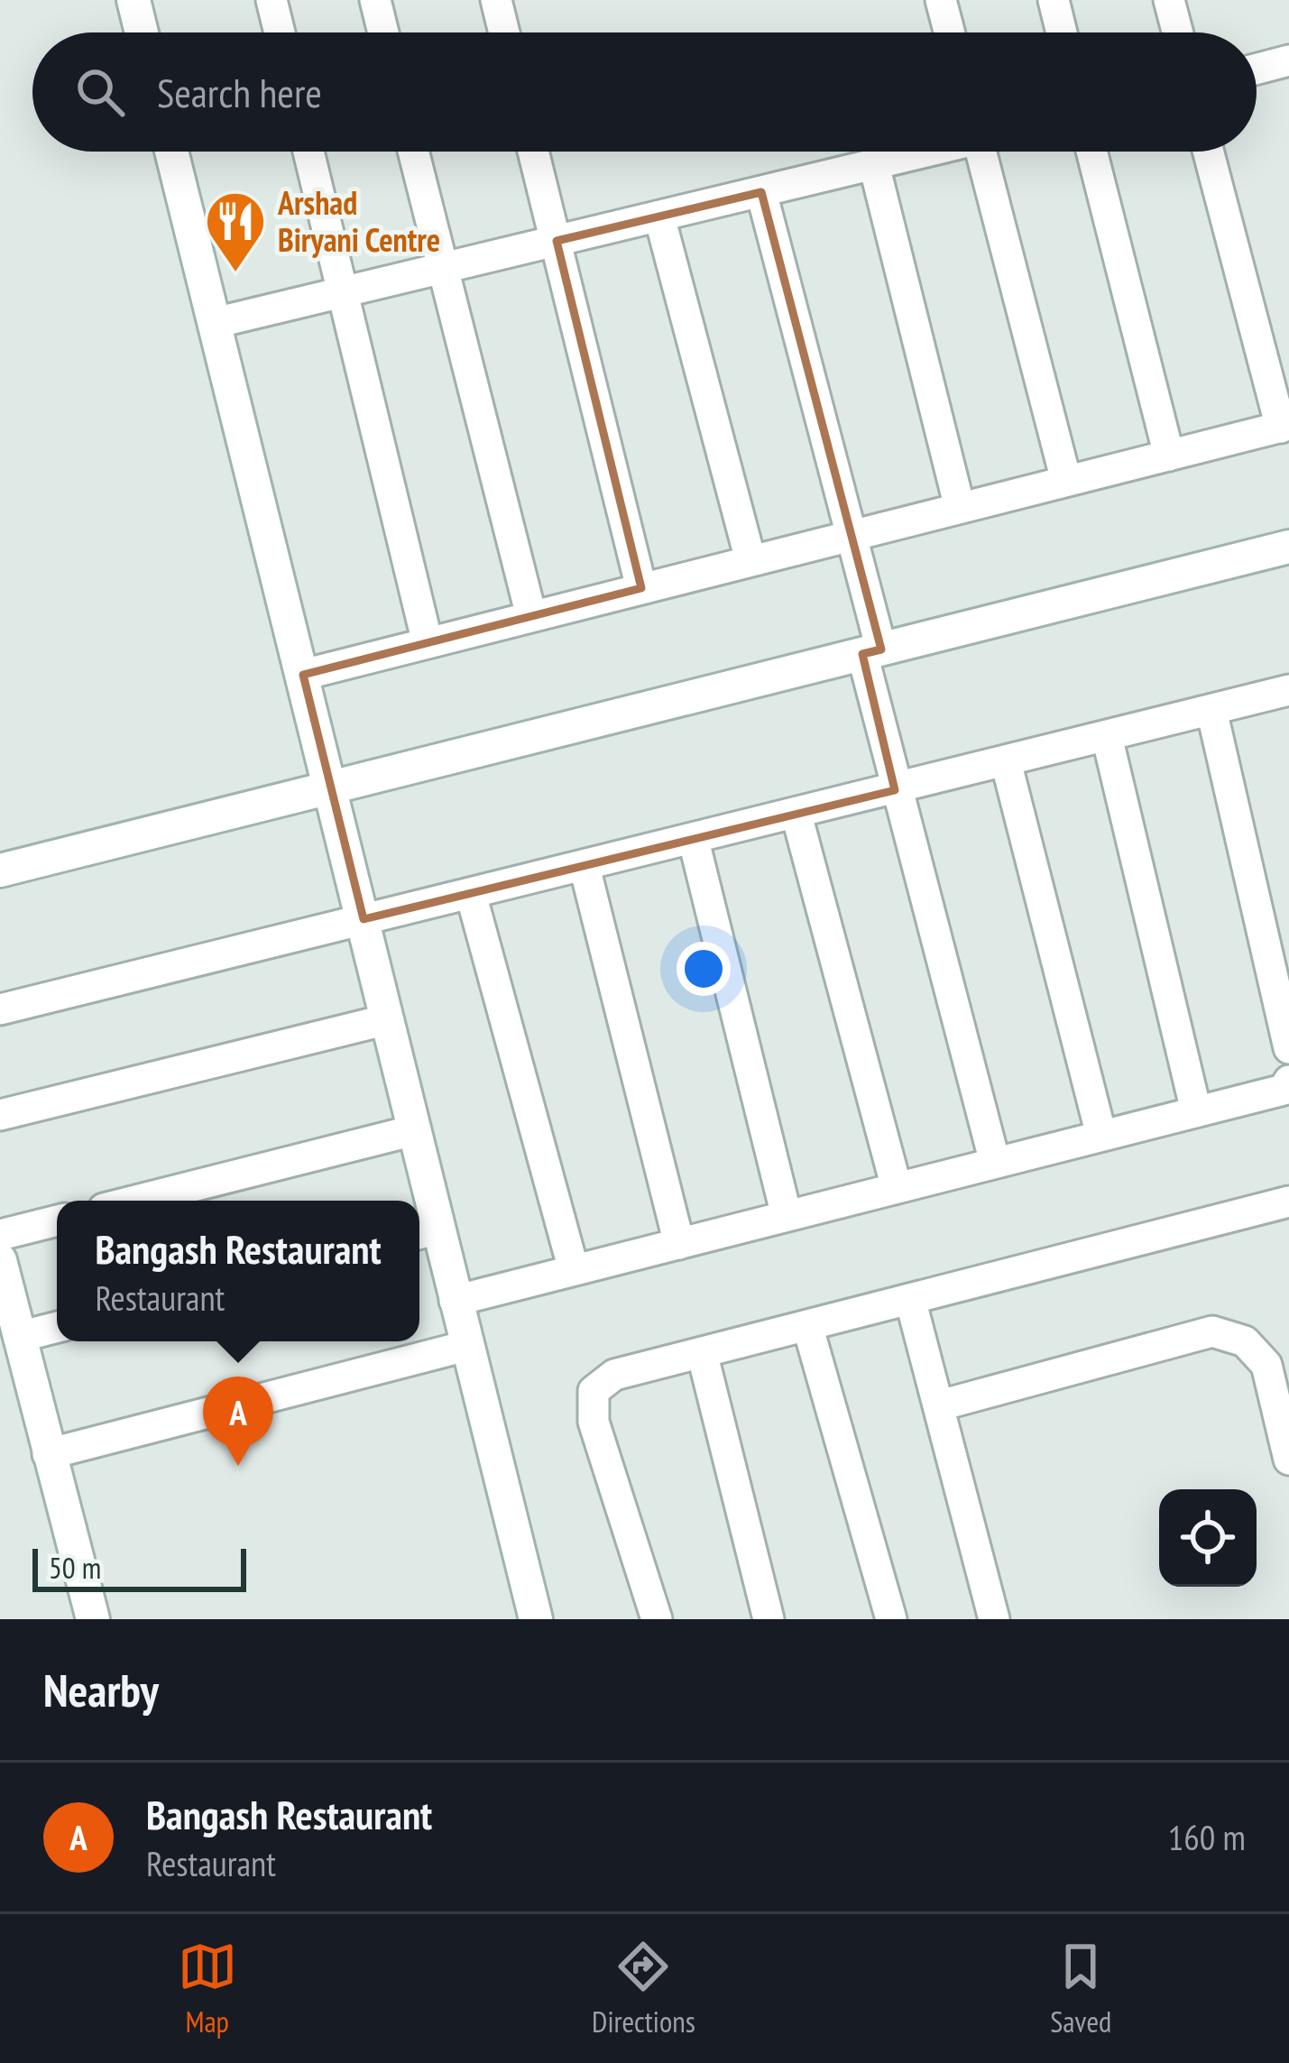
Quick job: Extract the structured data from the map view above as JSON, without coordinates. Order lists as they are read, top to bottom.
{
  "places": {
    "restaurant": ["Arshad Biryani Centre"]
  },
  "scale_bar": "50 m",
  "page": {
    "search": "Search here",
    "popup": ["Bangash Restaurant", "Restaurant"],
    "pins": "A",
    "scale": "50 m",
    "heading": "Nearby",
    "list": [
      {
        "mark": "A",
        "name": "Bangash Restaurant",
        "note": "Restaurant",
        "value": "160 m"
      }
    ],
    "nav": ["Map", "Directions", "Saved"]
  }
}
